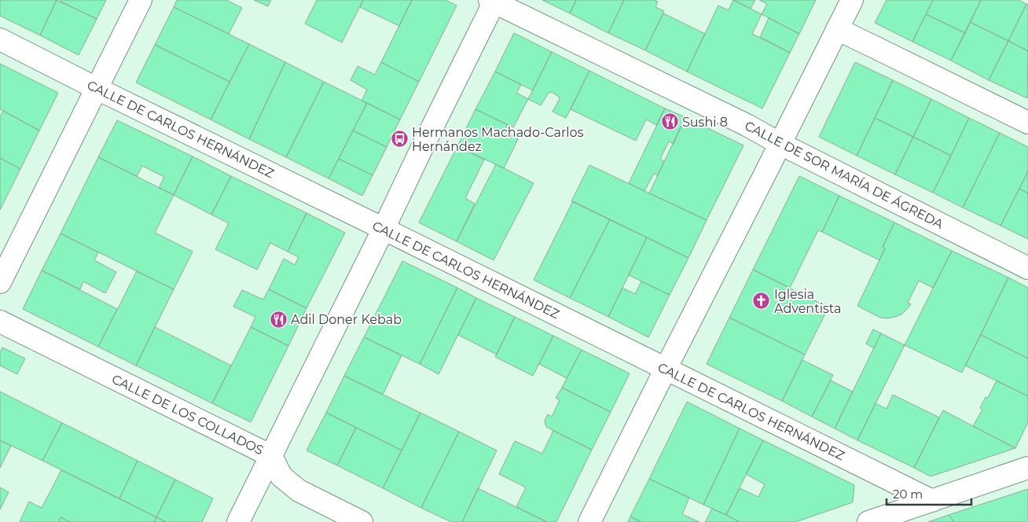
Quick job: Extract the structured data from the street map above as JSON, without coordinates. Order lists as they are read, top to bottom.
{
  "streets": {
    "street": ["CALLE DE CARLOS HERNÁNDEZ", "CALLE DE SOR MARÍA DE ÁGREDA", "CALLE DE LOS COLLADOS"]
  },
  "places": {
    "restaurant": ["Sushi 8", "Adil Doner Kebab"],
    "bus stop": ["Hermanos Machado-Carlos Hernández"],
    "church": ["Iglesia Adventista"]
  },
  "scale_bar": "20 m"
}
